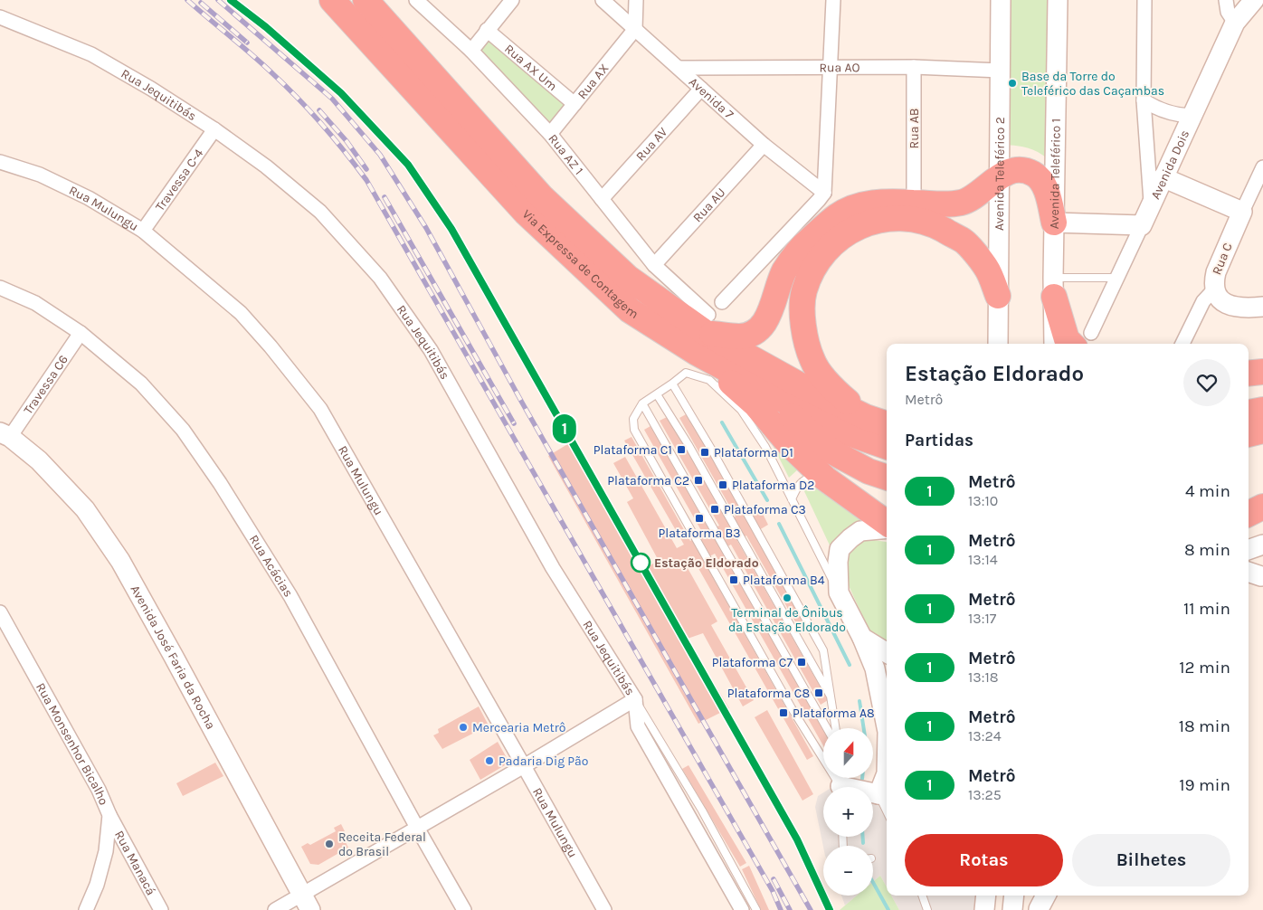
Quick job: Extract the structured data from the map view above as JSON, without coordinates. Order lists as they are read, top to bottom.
{
  "streets": {
    "highway": ["Via Expressa de Contagem"],
    "main road": [
      "Avenida Dois",
      "Avenida Teleférico 2",
      "Avenida Teleférico 1",
      "Rua C",
      "Avenida José Faria da Rocha"
    ],
    "street": [
      "Rua AX Um",
      "Rua AO",
      "Rua AX",
      "Rua Jequitibás",
      "Avenida 7",
      "Rua AB",
      "Rua AV",
      "Rua AZ 1",
      "Travessa C-4",
      "Rua AU",
      "Rua Mulungu",
      "Travessa C6",
      "Rua Acácias",
      "Rua Monsenhor Bicalho",
      "Rua Manacá"
    ]
  },
  "crossings": [
    ["Rua AX Um", "Rua AX"],
    ["Rua AO", "Avenida 7"],
    ["Rua AO", "Rua AB"],
    ["Rua AO", "Avenida Teleférico 2"],
    ["Rua AX", "Avenida 7"],
    ["Rua AX", "Rua AZ 1"],
    ["Rua Jequitibás", "Travessa C-4"],
    ["Avenida 7", "Rua AV"],
    ["Avenida 7", "Rua AU"],
    ["Rua AV", "Rua AZ 1"],
    ["Rua AZ 1", "Rua AU"],
    ["Rua AZ 1", "Via Expressa de Contagem"],
    ["Travessa C-4", "Rua Mulungu"],
    ["Travessa C6", "Rua Acácias"],
    ["Travessa C6", "Avenida José Faria da Rocha"],
    ["Rua Monsenhor Bicalho", "Rua Manacá"]
  ],
  "places": {
    "other": [
      "Base da Torre do Teleférico das Caçambas",
      "Estação Eldorado",
      "Terminal de Ônibus da Estação Eldorado",
      "Mercearia Metrô",
      "Padaria Dig Pão",
      "Receita Federal do Brasil"
    ],
    "transit": [
      "Plataforma C1",
      "Plataforma D1",
      "Plataforma C2",
      "Plataforma D2",
      "Plataforma C3",
      "Plataforma B3",
      "Plataforma B4",
      "Plataforma C7",
      "Plataforma C8",
      "Plataforma A8"
    ]
  },
  "lines": ["metro line 1"],
  "north": "top",
  "page": {
    "on_map": "1",
    "heading": [
      ["Estação Eldorado", "Metrô"],
      "Partidas"
    ],
    "list": [
      {
        "mark": "1",
        "name": "Metrô",
        "note": "13:10",
        "value": "4 min"
      },
      {
        "mark": "1",
        "name": "Metrô",
        "note": "13:14",
        "value": "8 min"
      },
      {
        "mark": "1",
        "name": "Metrô",
        "note": "13:17",
        "value": "11 min"
      },
      {
        "mark": "1",
        "name": "Metrô",
        "note": "13:18",
        "value": "12 min"
      },
      {
        "mark": "1",
        "name": "Metrô",
        "note": "13:24",
        "value": "18 min"
      },
      {
        "mark": "1",
        "name": "Metrô",
        "note": "13:25",
        "value": "19 min"
      }
    ],
    "map_buttons": ["+", "−"],
    "buttons": ["Rotas", "Bilhetes"]
  }
}
